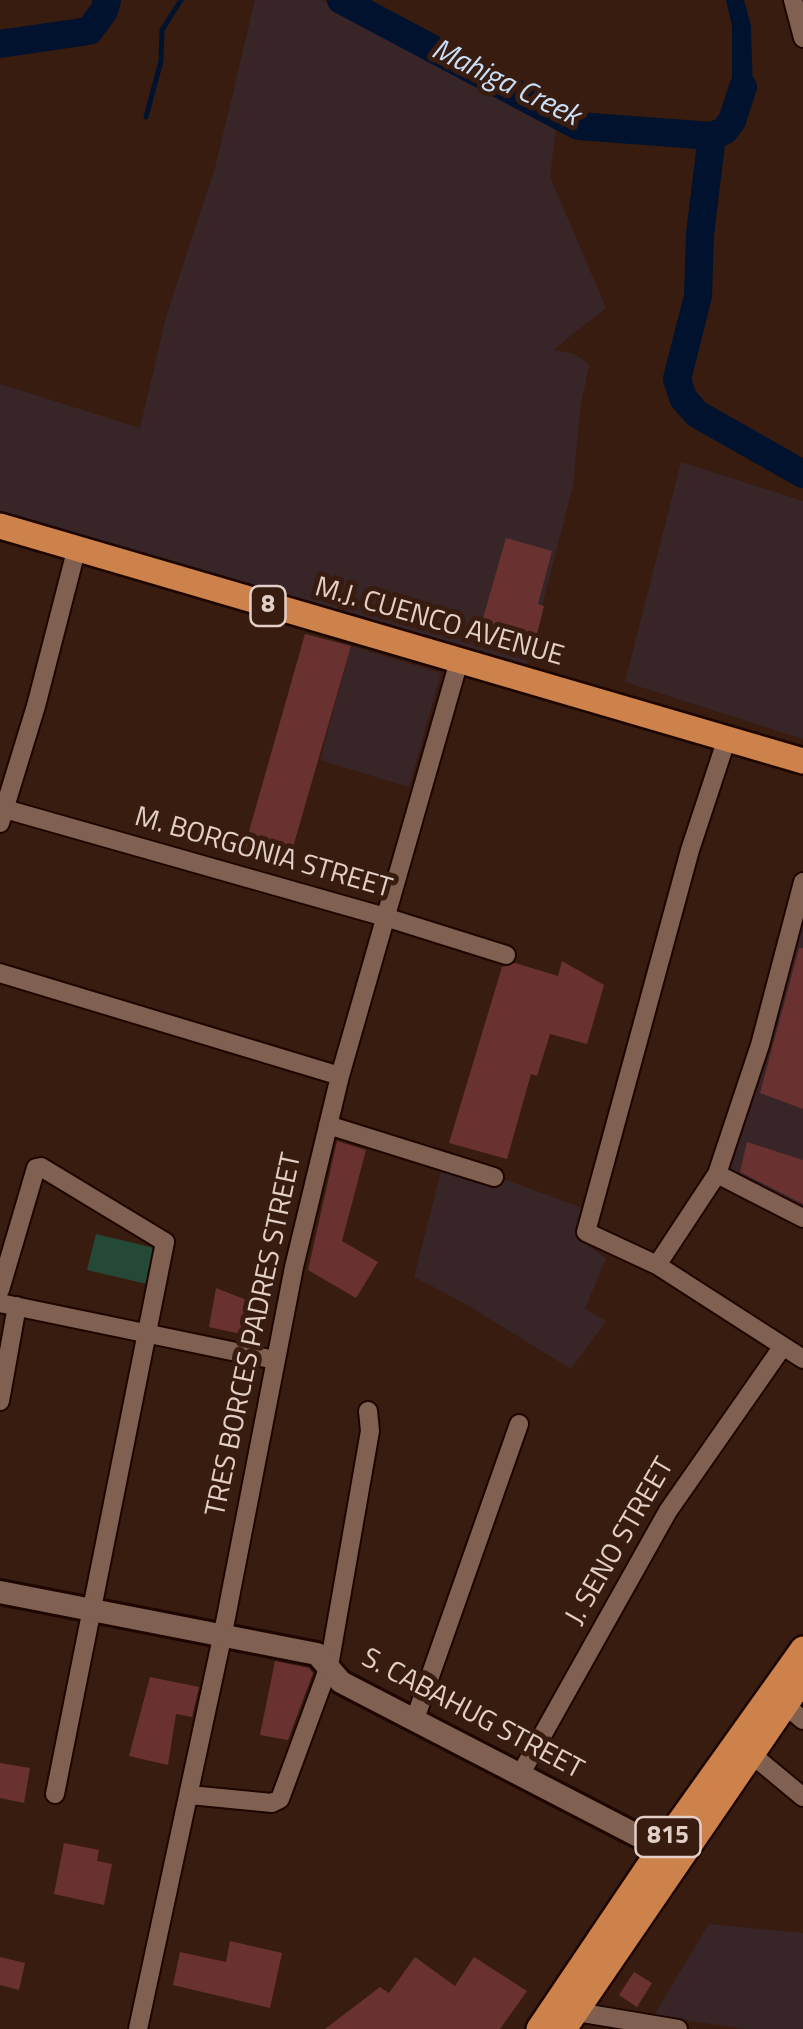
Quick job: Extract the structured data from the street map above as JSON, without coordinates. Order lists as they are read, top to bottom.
{
  "streets": {
    "main road": ["8", "M.J. CUENCO AVENUE", "815"],
    "street": [
      "M. BORGONIA STREET",
      "TRES BORCES PADRES STREET",
      "J. SENO STREET",
      "S. CABAHUG STREET"
    ]
  },
  "crossings": [
    ["M.J. CUENCO AVENUE", "TRES BORCES PADRES STREET"],
    ["M. BORGONIA STREET", "TRES BORCES PADRES STREET"],
    ["TRES BORCES PADRES STREET", "S. CABAHUG STREET"],
    ["J. SENO STREET", "S. CABAHUG STREET"],
    ["S. CABAHUG STREET", "815"]
  ],
  "water": ["Mahiga Creek"]
}
